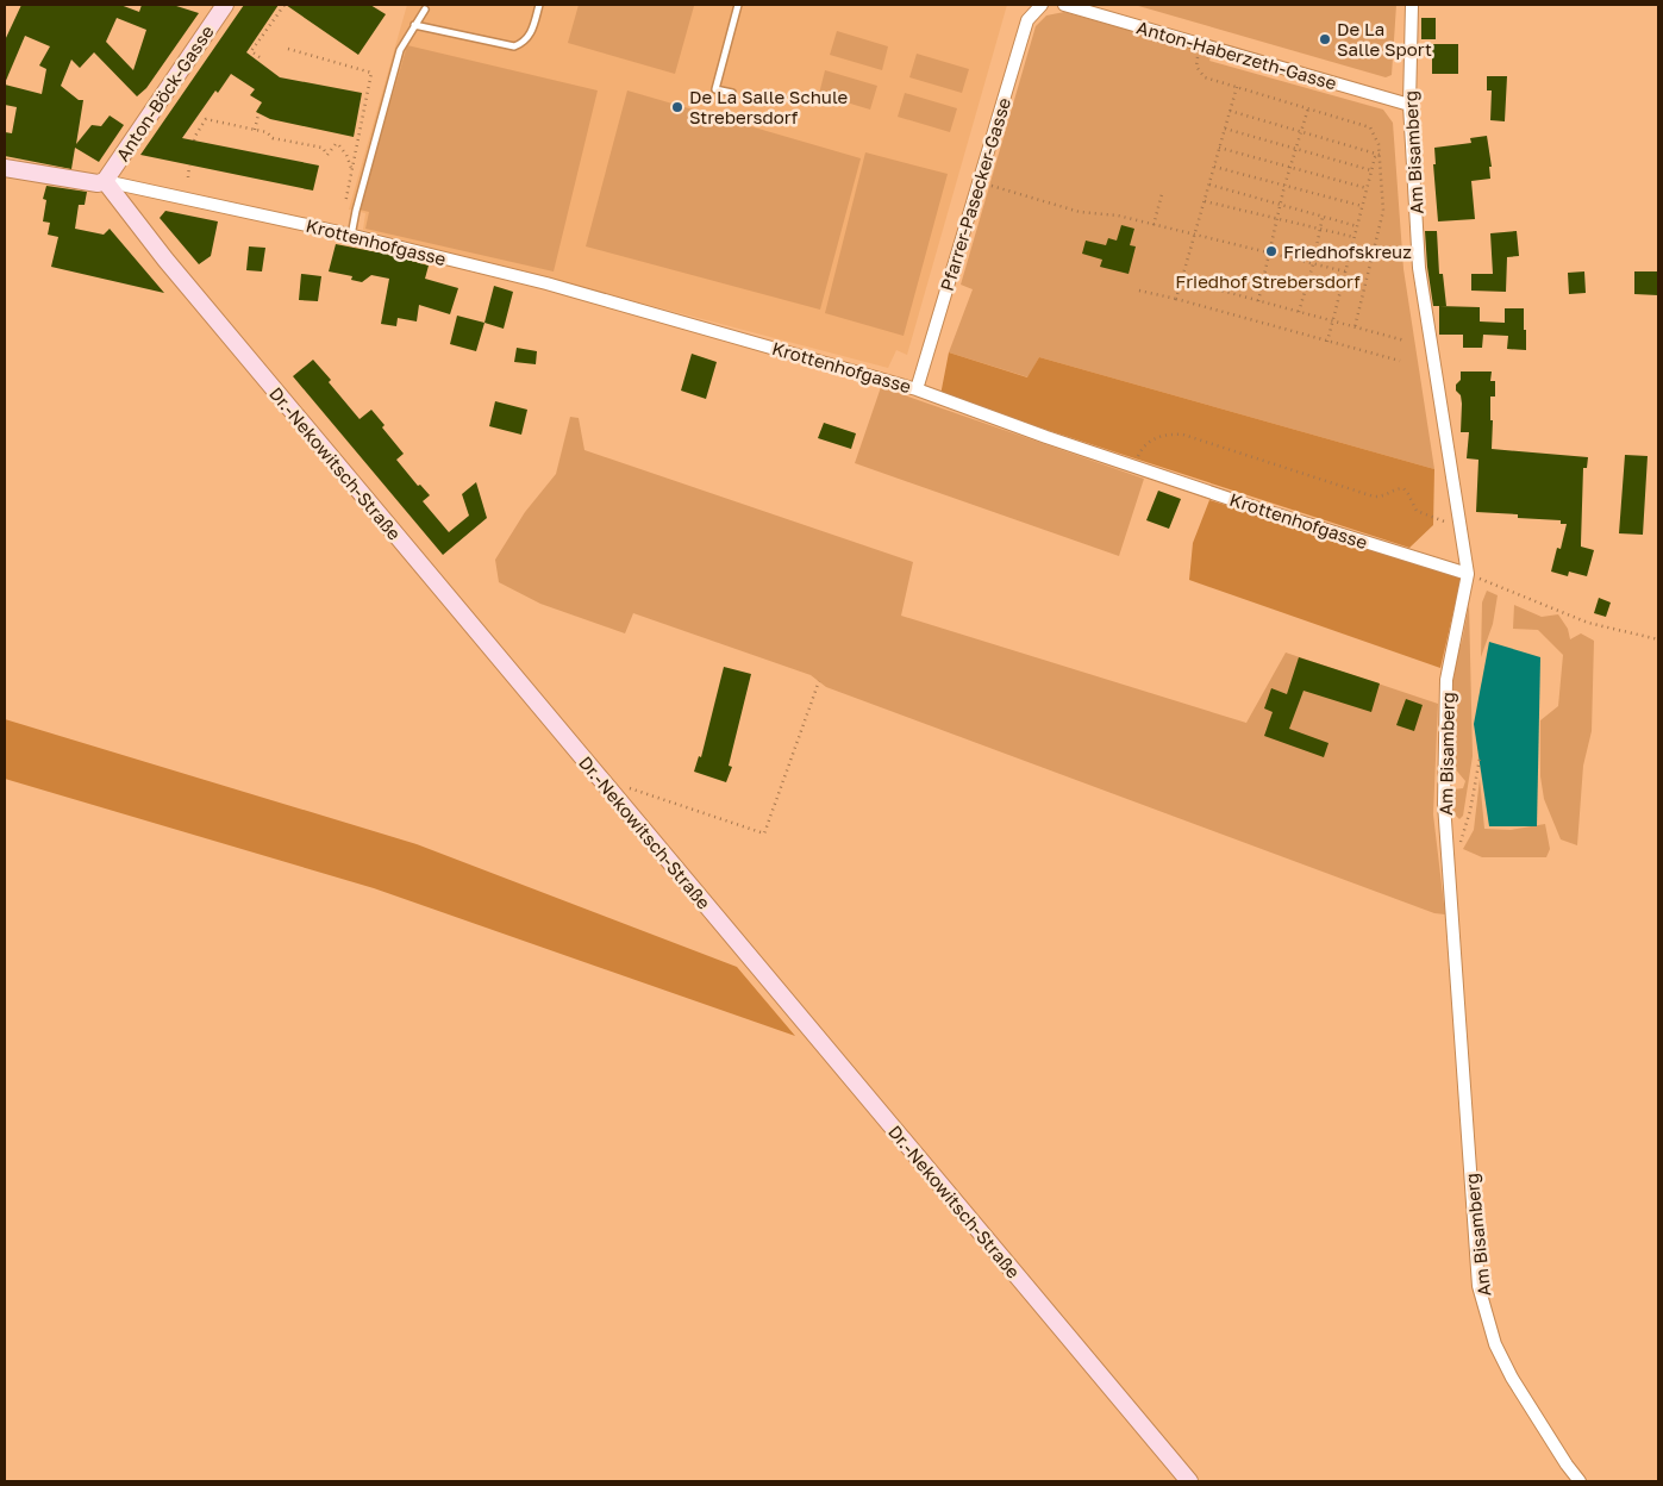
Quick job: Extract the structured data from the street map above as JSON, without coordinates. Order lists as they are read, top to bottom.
{
  "streets": {
    "main road": ["Anton-Böck-Gasse", "Krottenhofgasse", "Dr.-Nekowitsch-Straße"],
    "street": ["Anton-Haberzeth-Gasse", "Am Bisamberg", "Pfarrer-Pasecker-Gasse"]
  },
  "crossings": [
    ["Anton-Haberzeth-Gasse", "Am Bisamberg"],
    ["Anton-Böck-Gasse", "Krottenhofgasse"],
    ["Anton-Böck-Gasse", "Dr.-Nekowitsch-Straße"],
    ["Am Bisamberg", "Krottenhofgasse"],
    ["Pfarrer-Pasecker-Gasse", "Krottenhofgasse"],
    ["Krottenhofgasse", "Dr.-Nekowitsch-Straße"]
  ],
  "parks": ["Friedhof Strebersdorf"],
  "places": ["De La Salle Sport", "De La Salle Schule Strebersdorf", "Friedhofskreuz"]
}
